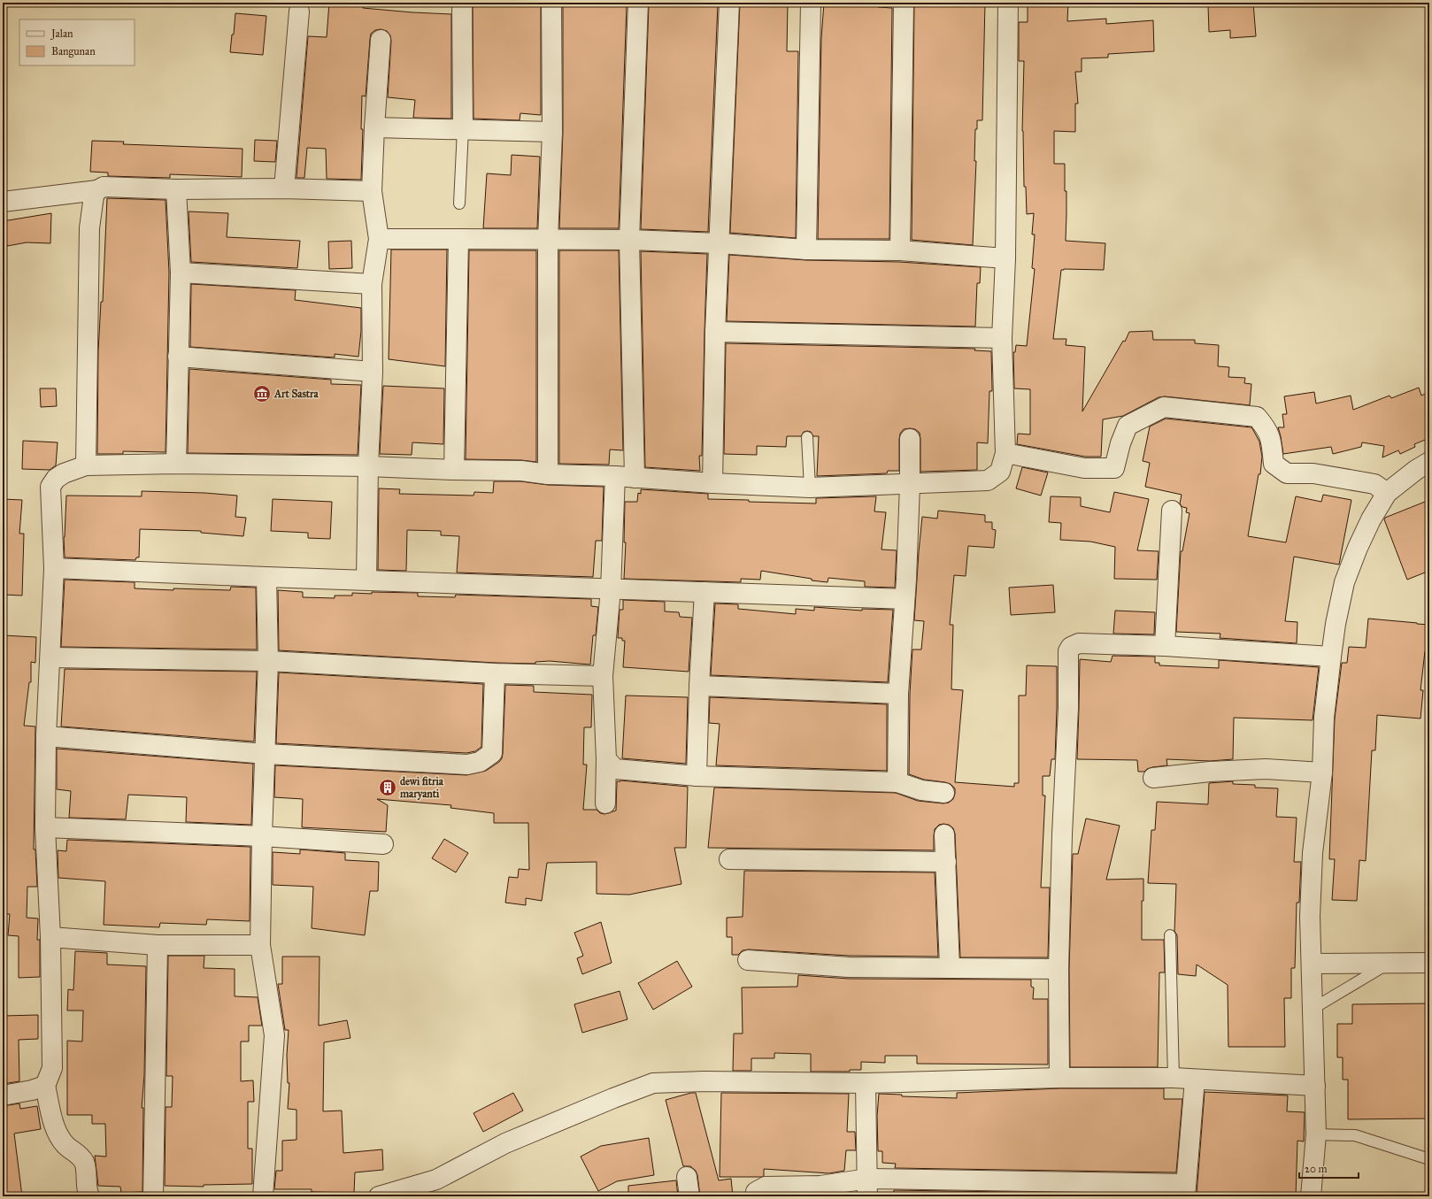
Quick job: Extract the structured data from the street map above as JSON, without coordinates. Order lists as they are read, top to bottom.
{
  "places": {
    "museum": ["Art Sastra"],
    "building": ["dewi fitria maryanti"]
  },
  "legend": ["Jalan", "Bangunan"],
  "scale_bar": "20 m"
}
